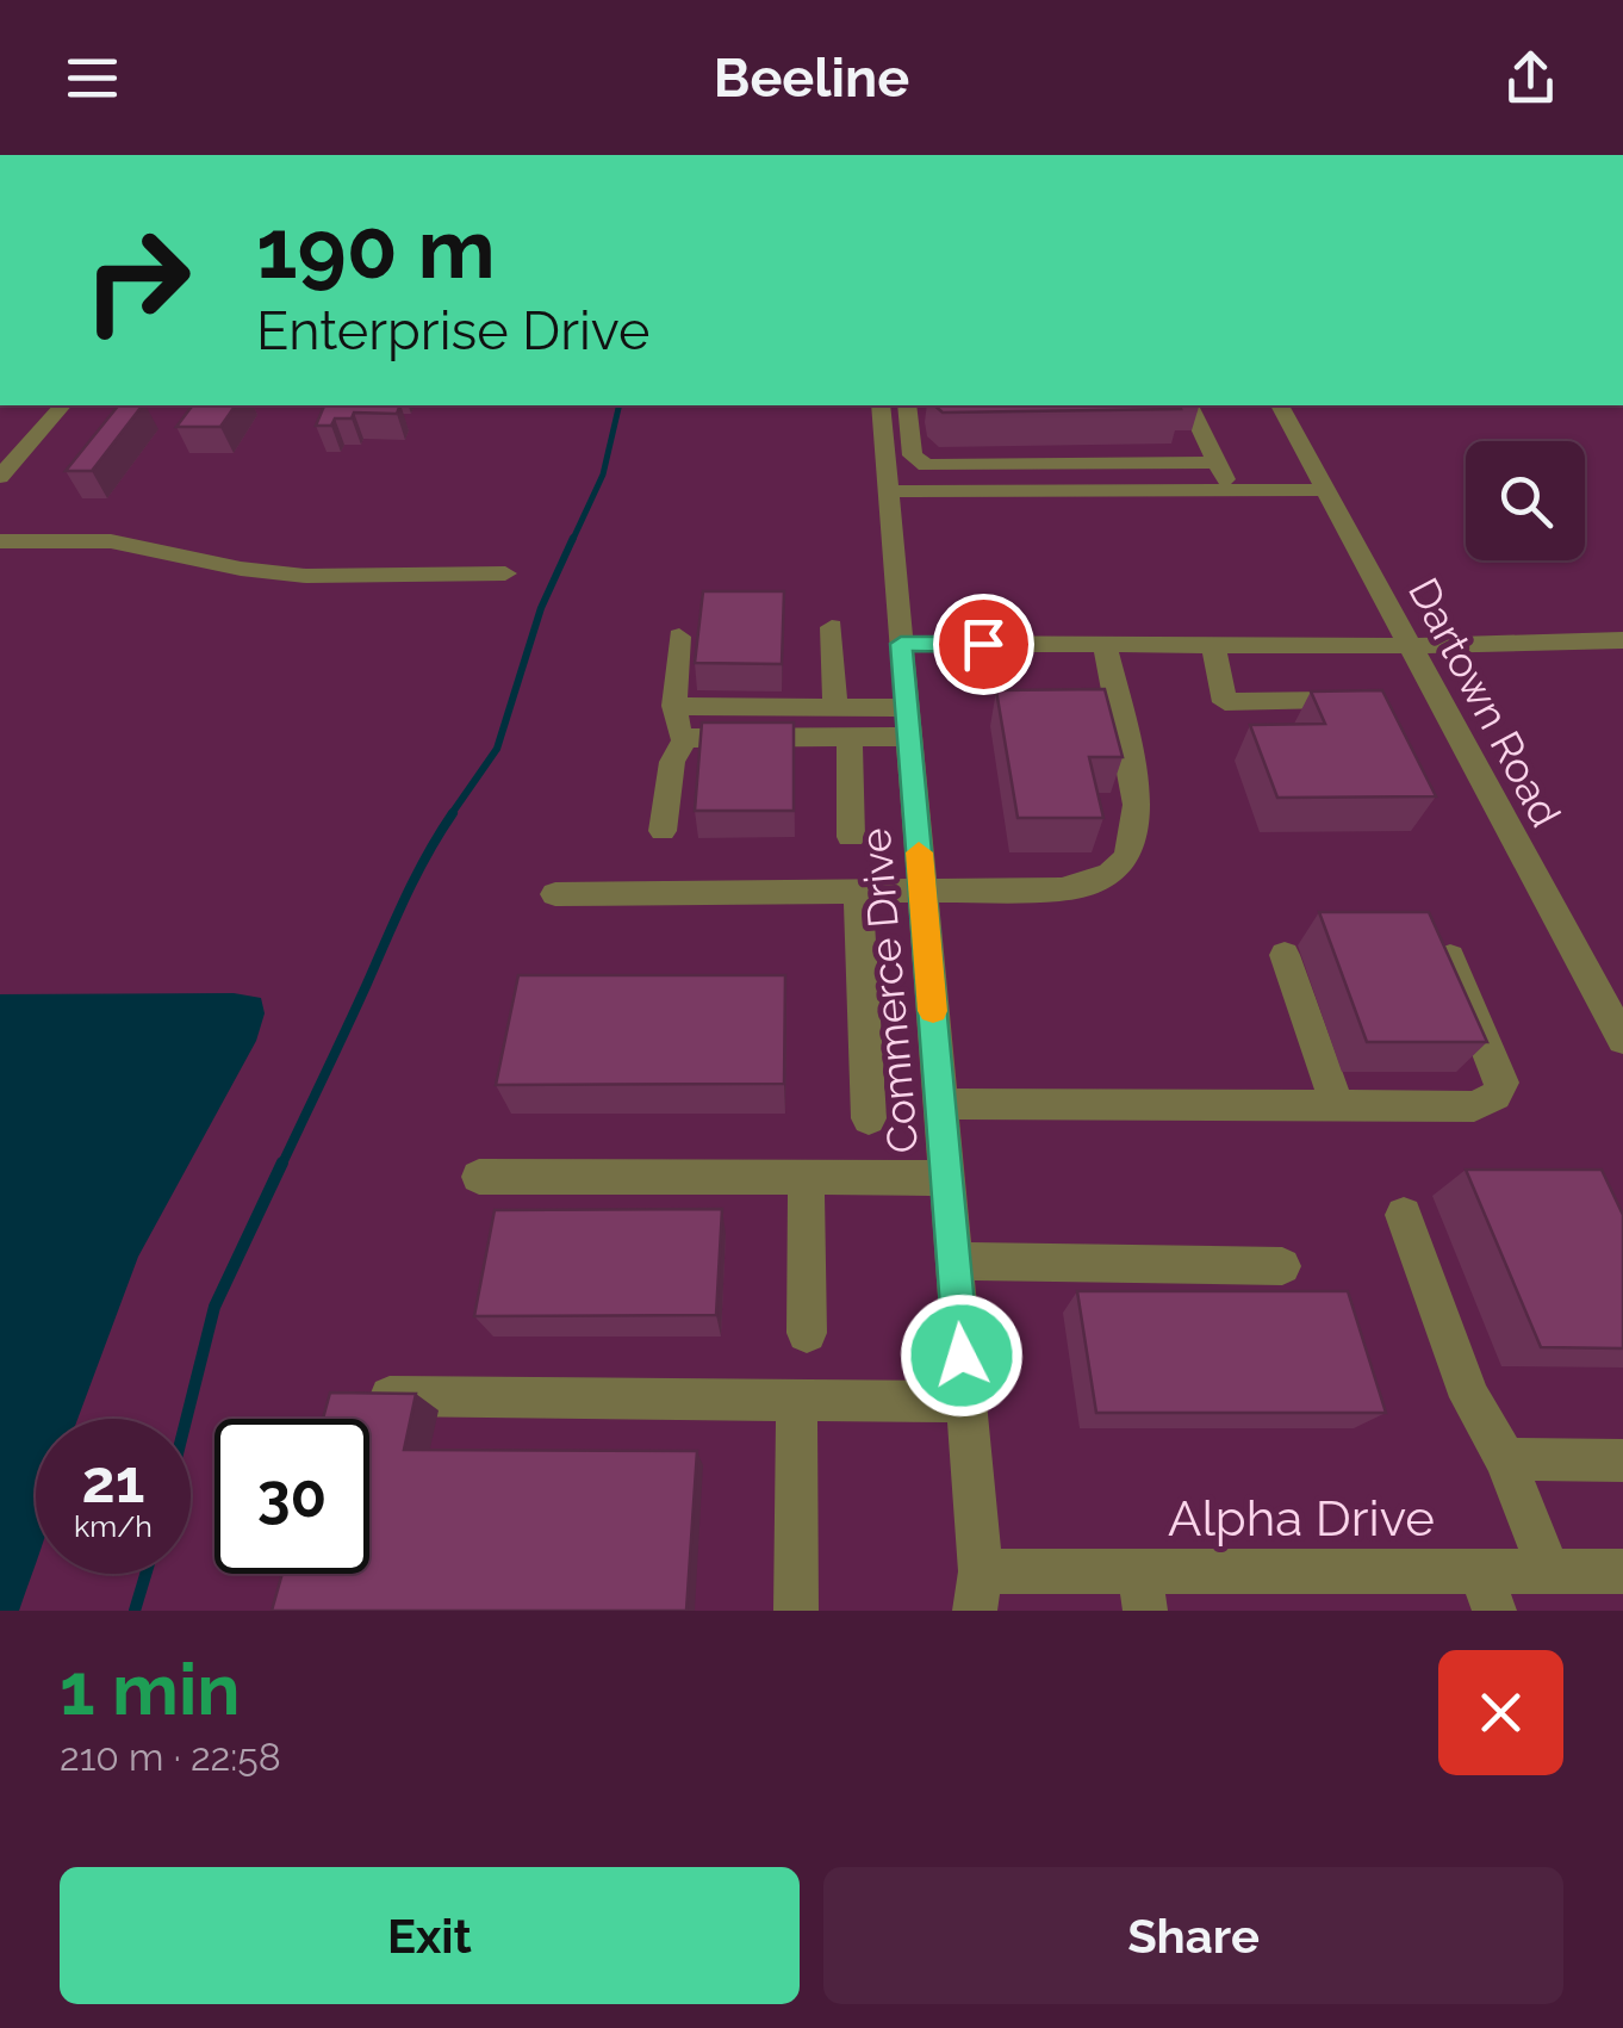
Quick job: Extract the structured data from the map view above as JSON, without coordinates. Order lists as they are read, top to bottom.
{
  "streets": {
    "street": ["Dartown Road", "Commerce Drive", "Alpha Drive"]
  },
  "crossings": [
    ["Commerce Drive", "Alpha Drive"]
  ],
  "page": {
    "header": "Beeline",
    "turn": ["190 m", "Enterprise Drive"],
    "speed": "21 km/h",
    "limit": "30",
    "heading": ["1 min", "210 m · 22:58"],
    "buttons": ["Exit", "Share"]
  }
}
